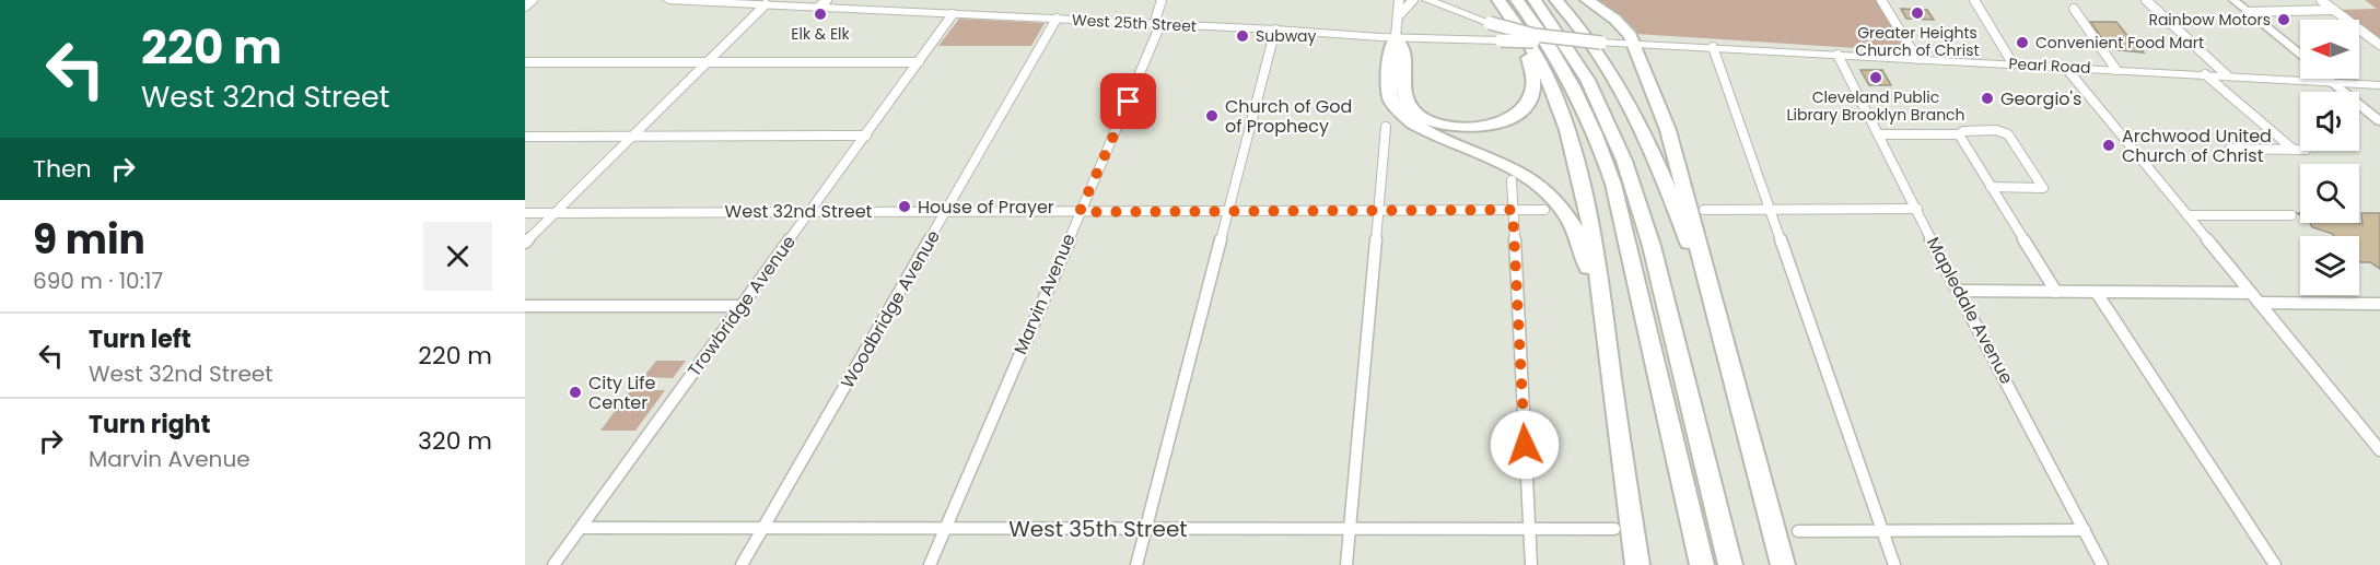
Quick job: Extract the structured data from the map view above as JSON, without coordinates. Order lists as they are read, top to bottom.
{
  "streets": {
    "main road": ["West 25th Street", "Pearl Road"],
    "street": [
      "West 32nd Street",
      "Marvin Avenue",
      "Trowbridge Avenue",
      "Woodbridge Avenue",
      "Mapledale Avenue",
      "West 35th Street"
    ]
  },
  "crossings": [
    ["West 25th Street", "Pearl Road"],
    ["West 25th Street", "Marvin Avenue"],
    ["West 25th Street", "Trowbridge Avenue"],
    ["West 25th Street", "Woodbridge Avenue"],
    ["Pearl Road", "Mapledale Avenue"],
    ["West 32nd Street", "Marvin Avenue"],
    ["West 32nd Street", "Trowbridge Avenue"],
    ["West 32nd Street", "Woodbridge Avenue"],
    ["Marvin Avenue", "West 35th Street"],
    ["Trowbridge Avenue", "West 35th Street"],
    ["Woodbridge Avenue", "West 35th Street"]
  ],
  "places": [
    "Greater Heights Church of Christ",
    "Elk & Elk",
    "Rainbow Motors",
    "Subway",
    "Convenient Food Mart",
    "Cleveland Public Library Brooklyn Branch",
    "Georgio's",
    "Church of God of Prophecy",
    "Archwood United Church of Christ",
    "House of Prayer",
    "City Life Center"
  ],
  "north": "left",
  "page": {
    "turn": ["220 m", "West 32nd Street"],
    "then": "Then",
    "heading": ["9 min", "690 m · 10:17"],
    "list": [
      {
        "name": "Turn left",
        "note": "West 32nd Street",
        "value": "220 m"
      },
      {
        "name": "Turn right",
        "note": "Marvin Avenue",
        "value": "320 m"
      }
    ]
  }
}
